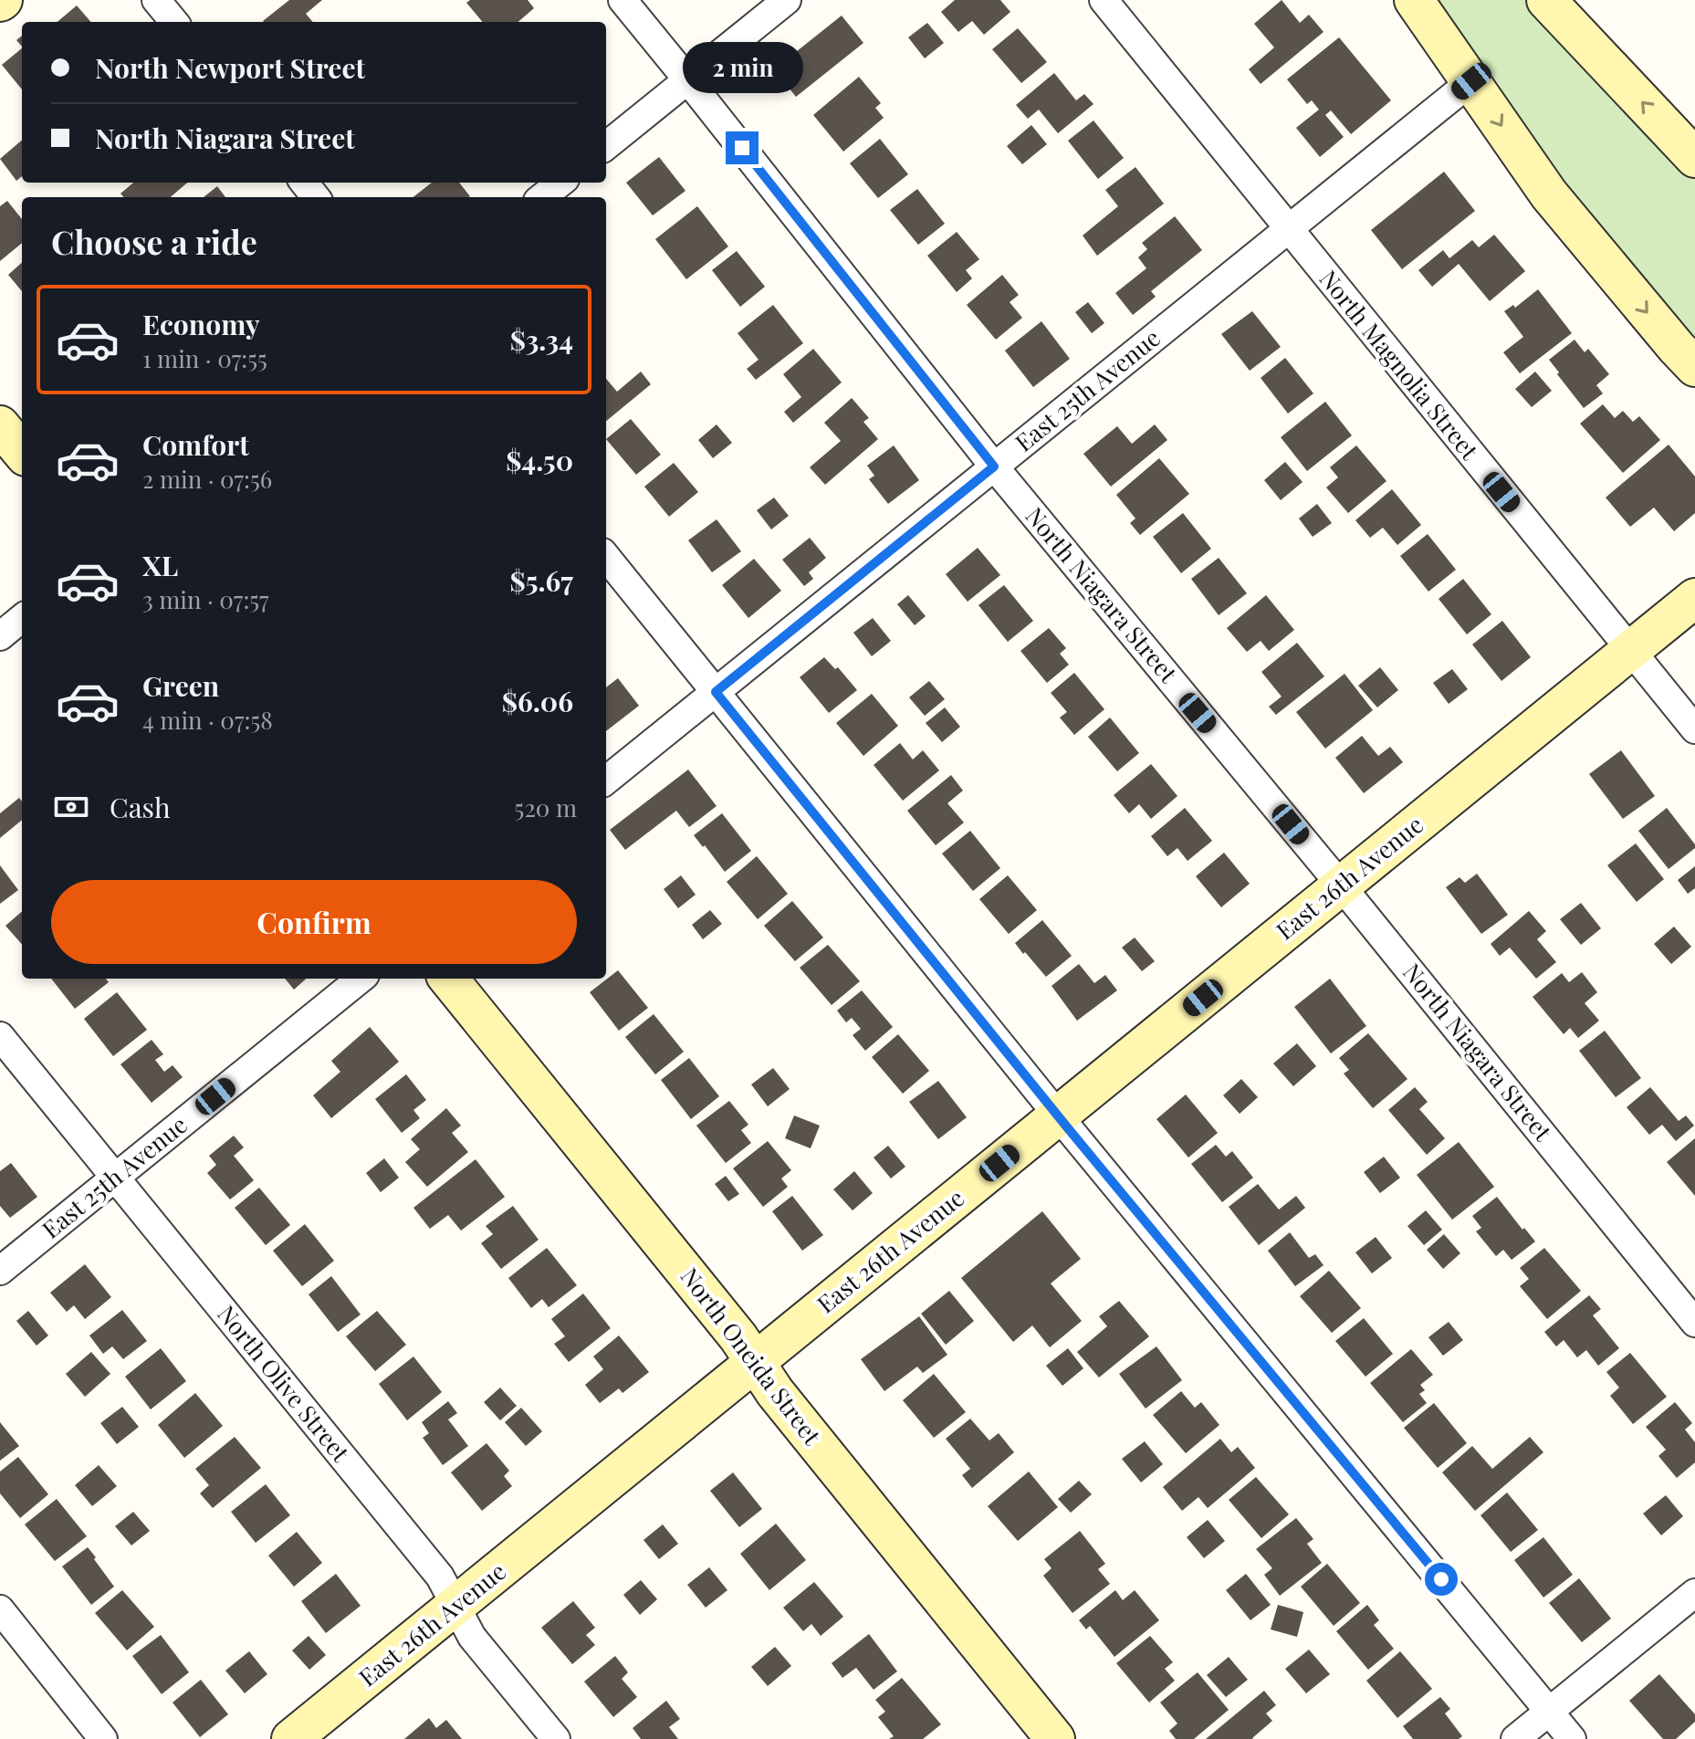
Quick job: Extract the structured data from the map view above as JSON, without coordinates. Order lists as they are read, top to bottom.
{
  "streets": {
    "street": [
      "North Magnolia Street",
      "East 25th Avenue",
      "North Niagara Street",
      "East 26th Avenue",
      "North Oneida Street",
      "North Olive Street"
    ]
  },
  "crossings": [
    ["North Magnolia Street", "East 25th Avenue"],
    ["North Magnolia Street", "East 26th Avenue"],
    ["East 25th Avenue", "North Niagara Street"],
    ["East 25th Avenue", "North Olive Street"],
    ["North Niagara Street", "East 26th Avenue"],
    ["East 26th Avenue", "North Oneida Street"],
    ["East 26th Avenue", "North Olive Street"]
  ],
  "page": {
    "banner": ["North Newport Street", "North Niagara Street"],
    "bubble": "2 min",
    "heading": "Choose a ride",
    "list": [
      {
        "name": "Economy",
        "note": "1 min · 07:55",
        "value": "$3.34"
      },
      {
        "name": "Comfort",
        "note": "2 min · 07:56",
        "value": "$4.50"
      },
      {
        "name": "XL",
        "note": "3 min · 07:57",
        "value": "$5.67"
      },
      {
        "name": "Green",
        "note": "4 min · 07:58",
        "value": "$6.06"
      }
    ],
    "pay": ["Cash", "520 m"],
    "buttons": "Confirm"
  }
}
